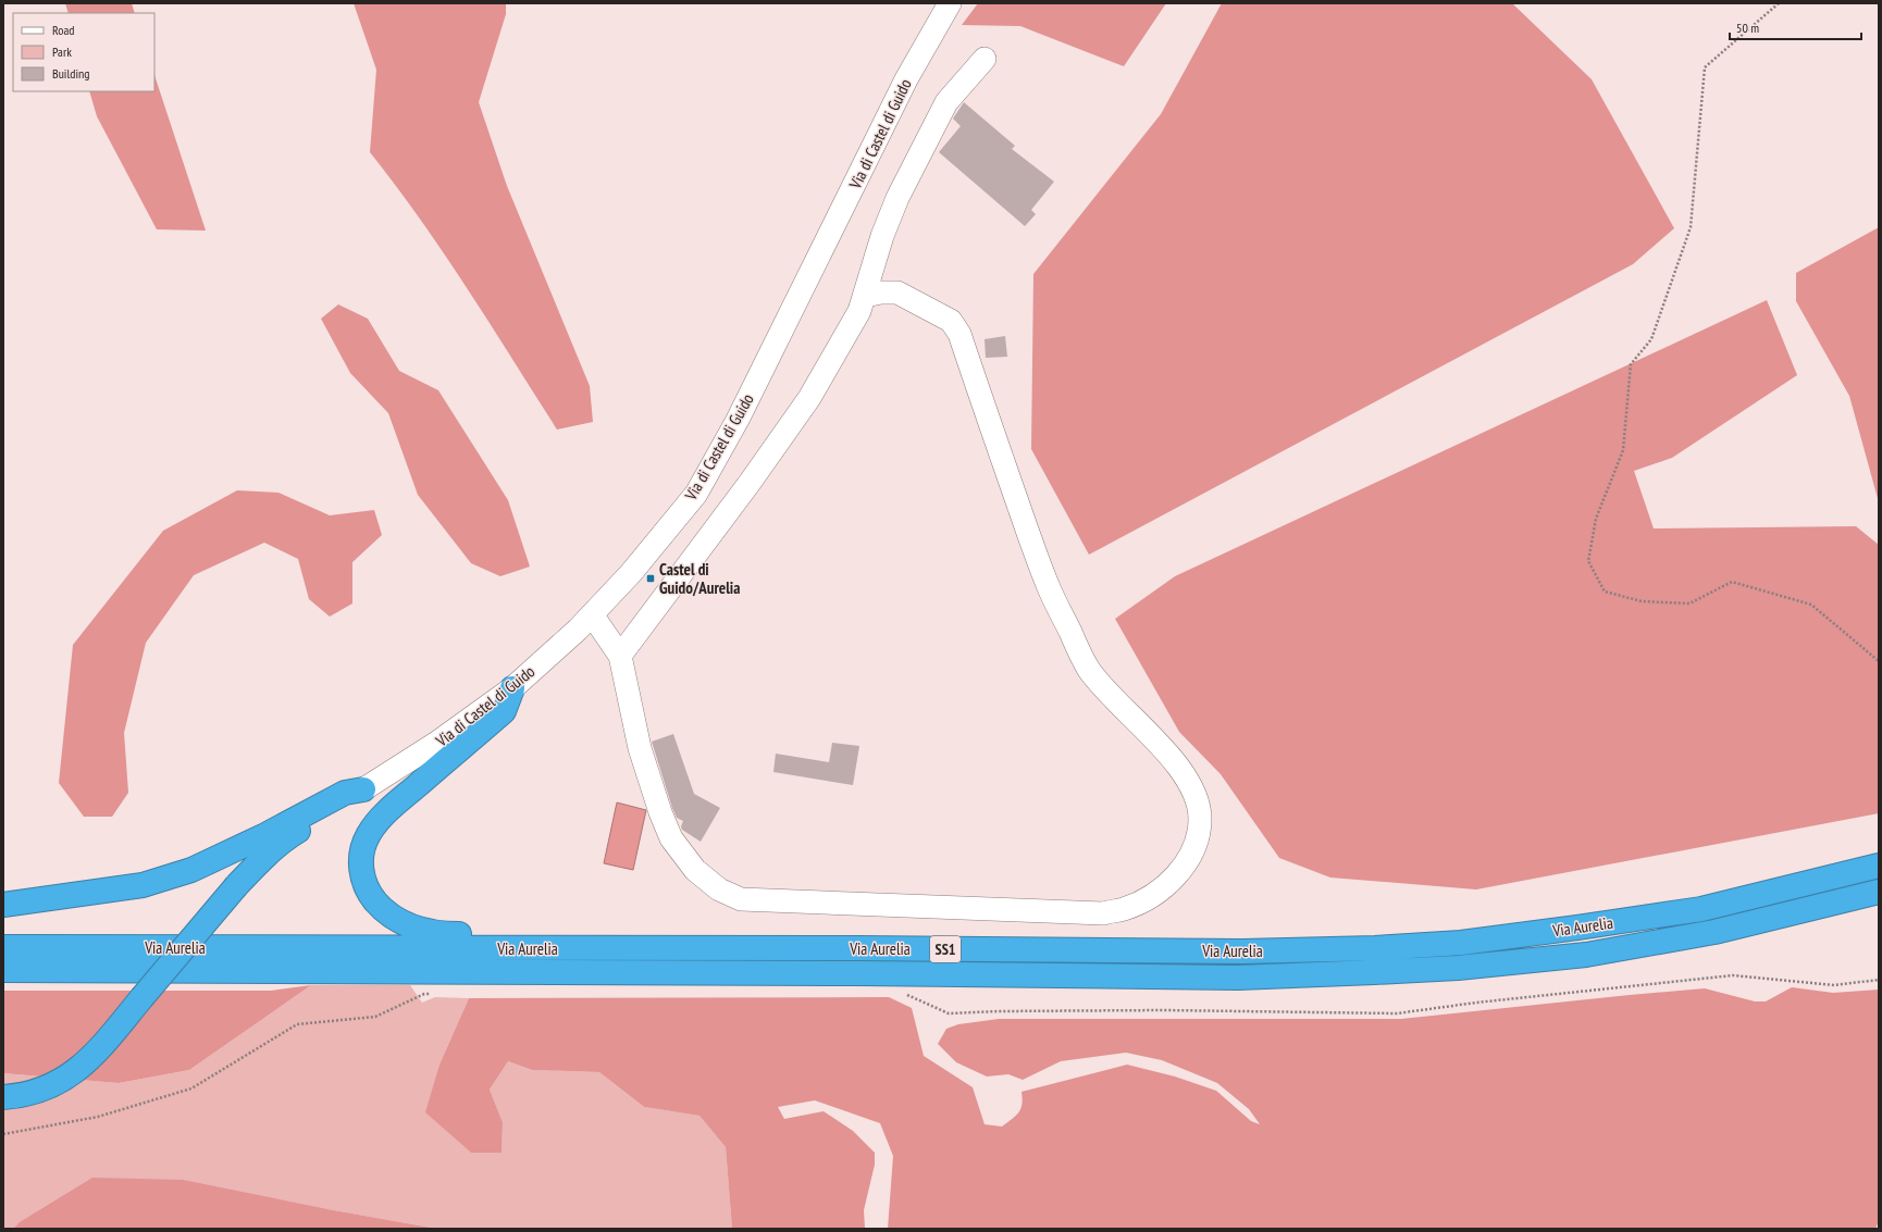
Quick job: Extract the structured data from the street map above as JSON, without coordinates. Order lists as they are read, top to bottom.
{
  "streets": {
    "highway": ["Via Aurelia", "SS1"],
    "street": ["Via di Castel di Guido"]
  },
  "places": {
    "transit": ["Castel di Guido/Aurelia"]
  },
  "legend": ["Road", "Park", "Building"],
  "scale_bar": "50 m"
}
